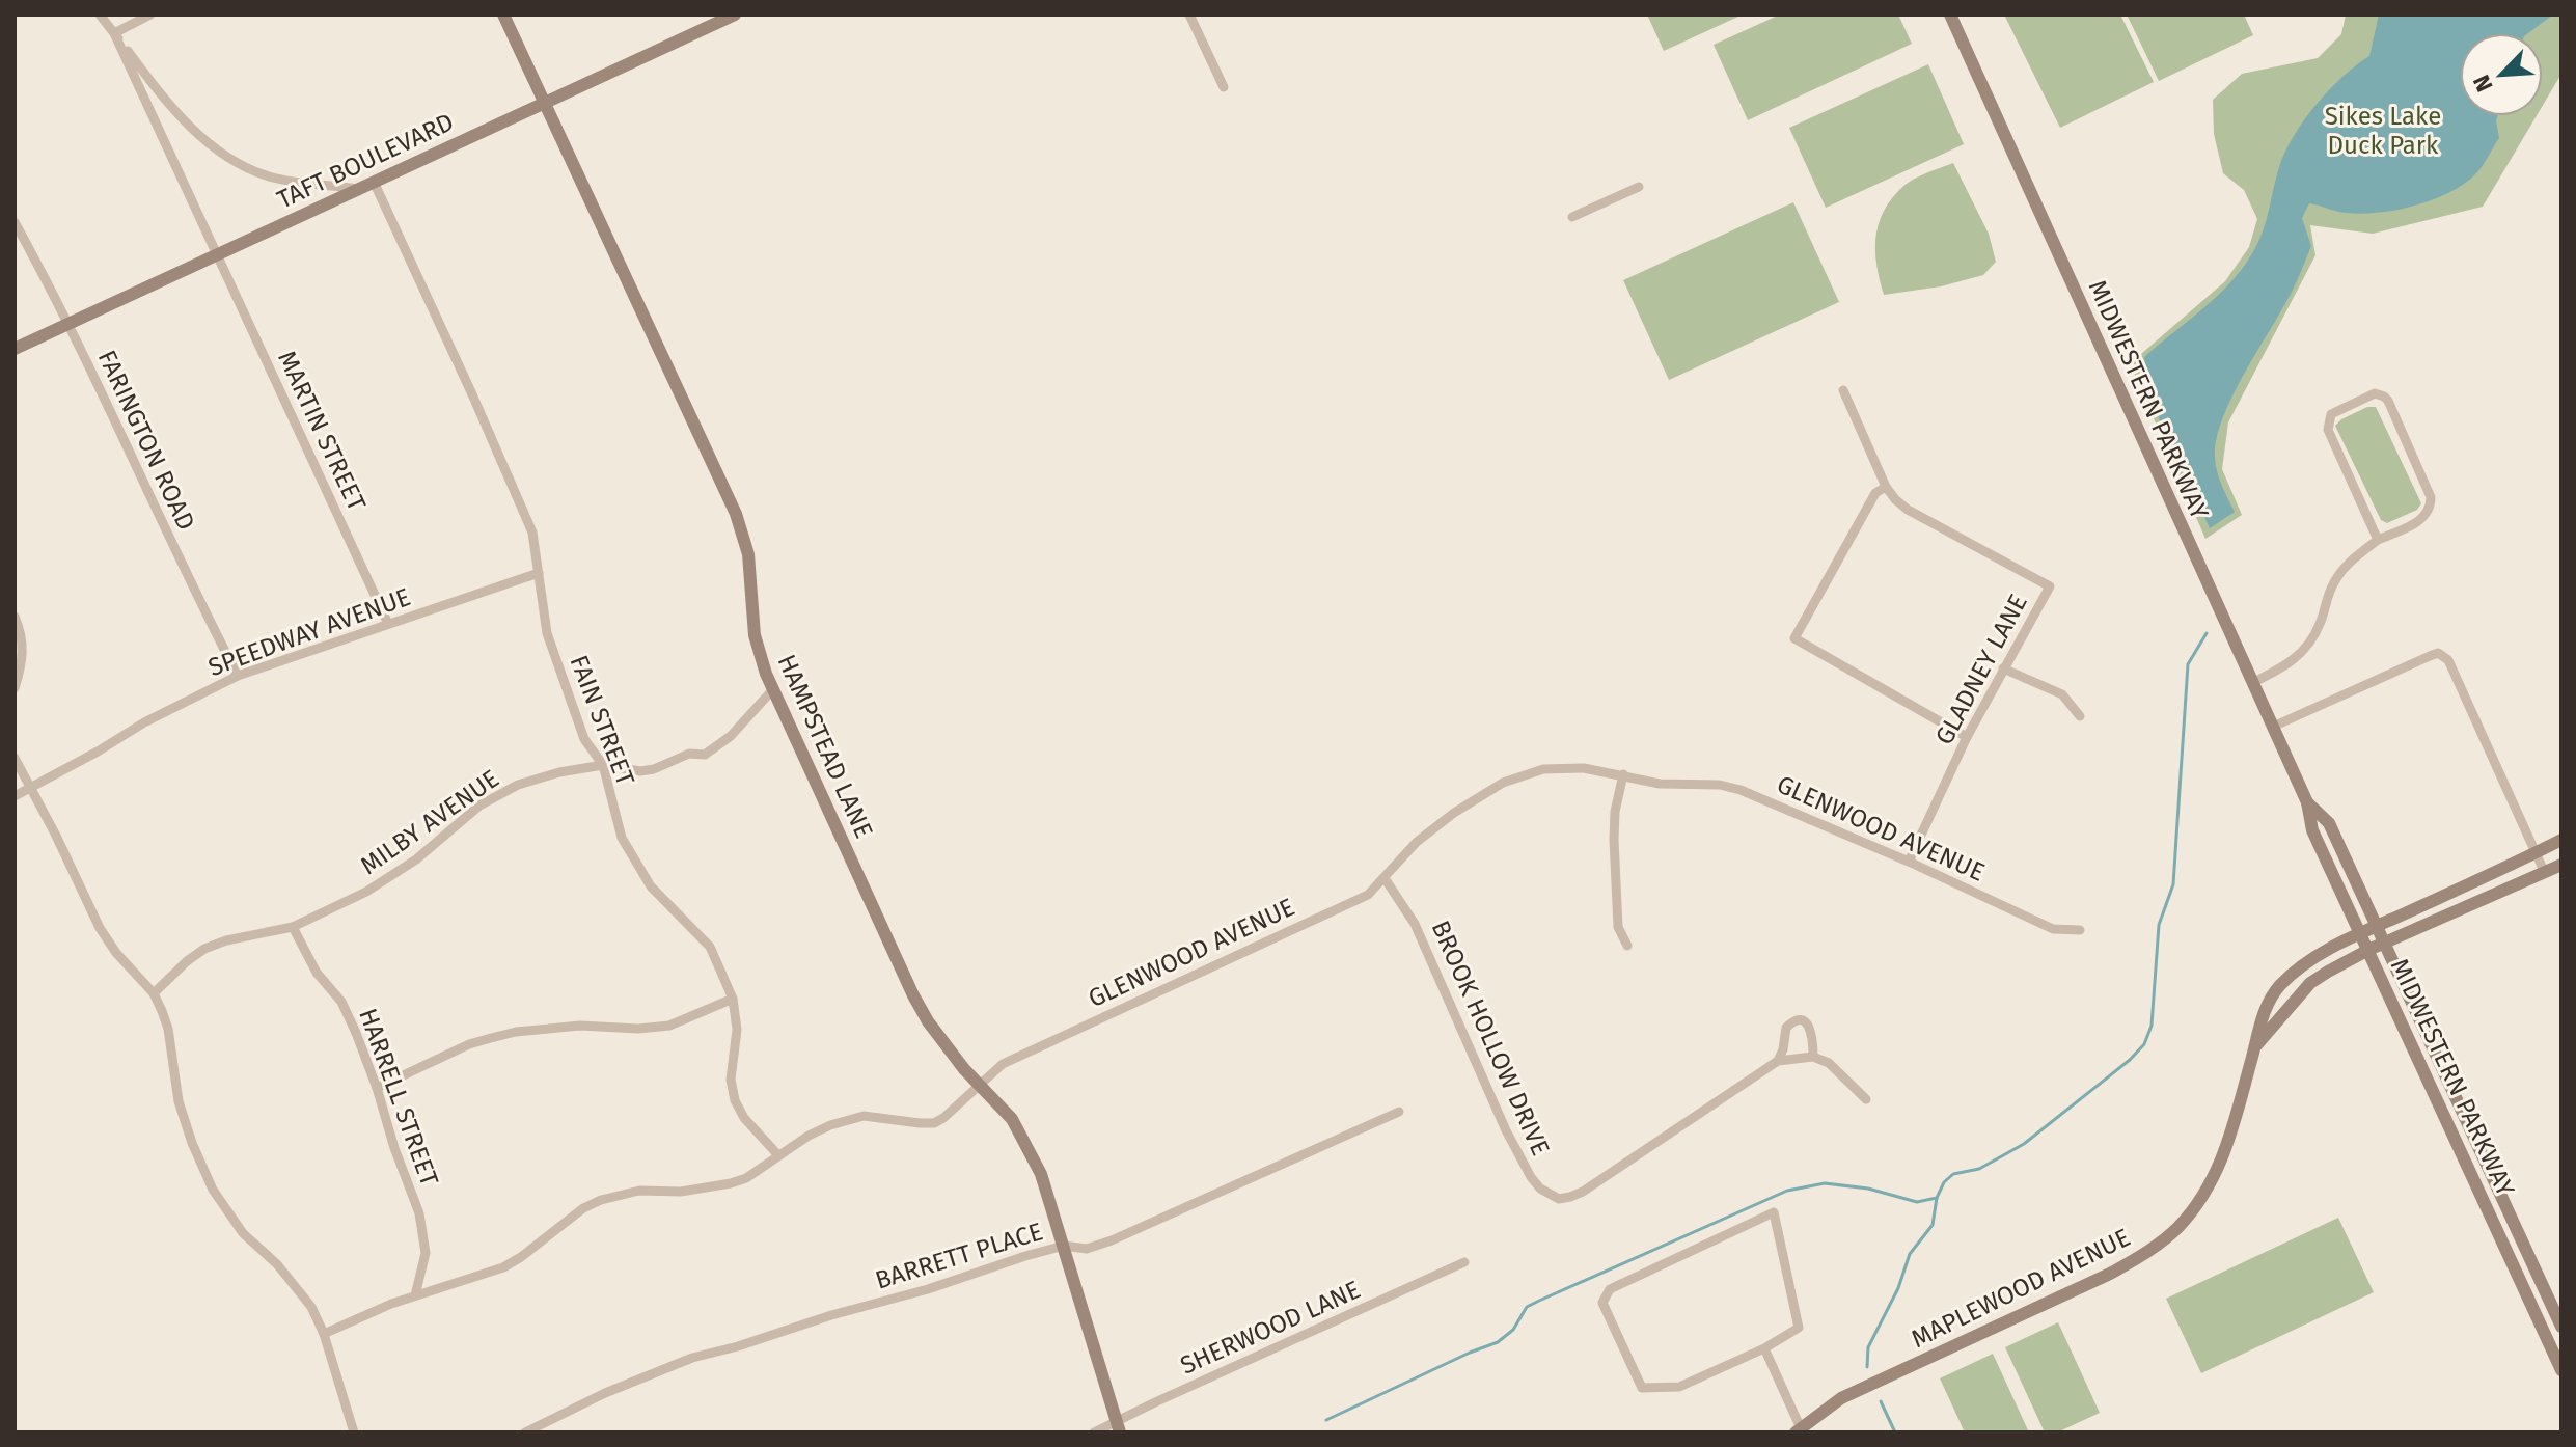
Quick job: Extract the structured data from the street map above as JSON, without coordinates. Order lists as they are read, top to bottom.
{
  "streets": {
    "street": [
      "TAFT BOULEVARD",
      "MIDWESTERN PARKWAY",
      "MARTIN STREET",
      "FARINGTON ROAD",
      "SPEEDWAY AVENUE",
      "GLADNEY LANE",
      "FAIN STREET",
      "HAMPSTEAD LANE",
      "MILBY AVENUE",
      "GLENWOOD AVENUE",
      "BROOK HOLLOW DRIVE",
      "HARRELL STREET",
      "BARRETT PLACE",
      "MAPLEWOOD AVENUE",
      "SHERWOOD LANE"
    ]
  },
  "crossings": [
    ["TAFT BOULEVARD", "MARTIN STREET"],
    ["TAFT BOULEVARD", "FARINGTON ROAD"],
    ["TAFT BOULEVARD", "FAIN STREET"],
    ["TAFT BOULEVARD", "HAMPSTEAD LANE"],
    ["MIDWESTERN PARKWAY", "MAPLEWOOD AVENUE"],
    ["MARTIN STREET", "SPEEDWAY AVENUE"],
    ["FARINGTON ROAD", "SPEEDWAY AVENUE"],
    ["SPEEDWAY AVENUE", "FAIN STREET"],
    ["GLADNEY LANE", "GLENWOOD AVENUE"],
    ["FAIN STREET", "MILBY AVENUE"],
    ["FAIN STREET", "GLENWOOD AVENUE"],
    ["HAMPSTEAD LANE", "MILBY AVENUE"],
    ["HAMPSTEAD LANE", "GLENWOOD AVENUE"],
    ["HAMPSTEAD LANE", "BARRETT PLACE"],
    ["HAMPSTEAD LANE", "SHERWOOD LANE"],
    ["MILBY AVENUE", "HARRELL STREET"],
    ["GLENWOOD AVENUE", "BROOK HOLLOW DRIVE"],
    ["GLENWOOD AVENUE", "HARRELL STREET"]
  ],
  "parks": ["Sikes Lake Duck Park"],
  "north": "bottom left"
}
